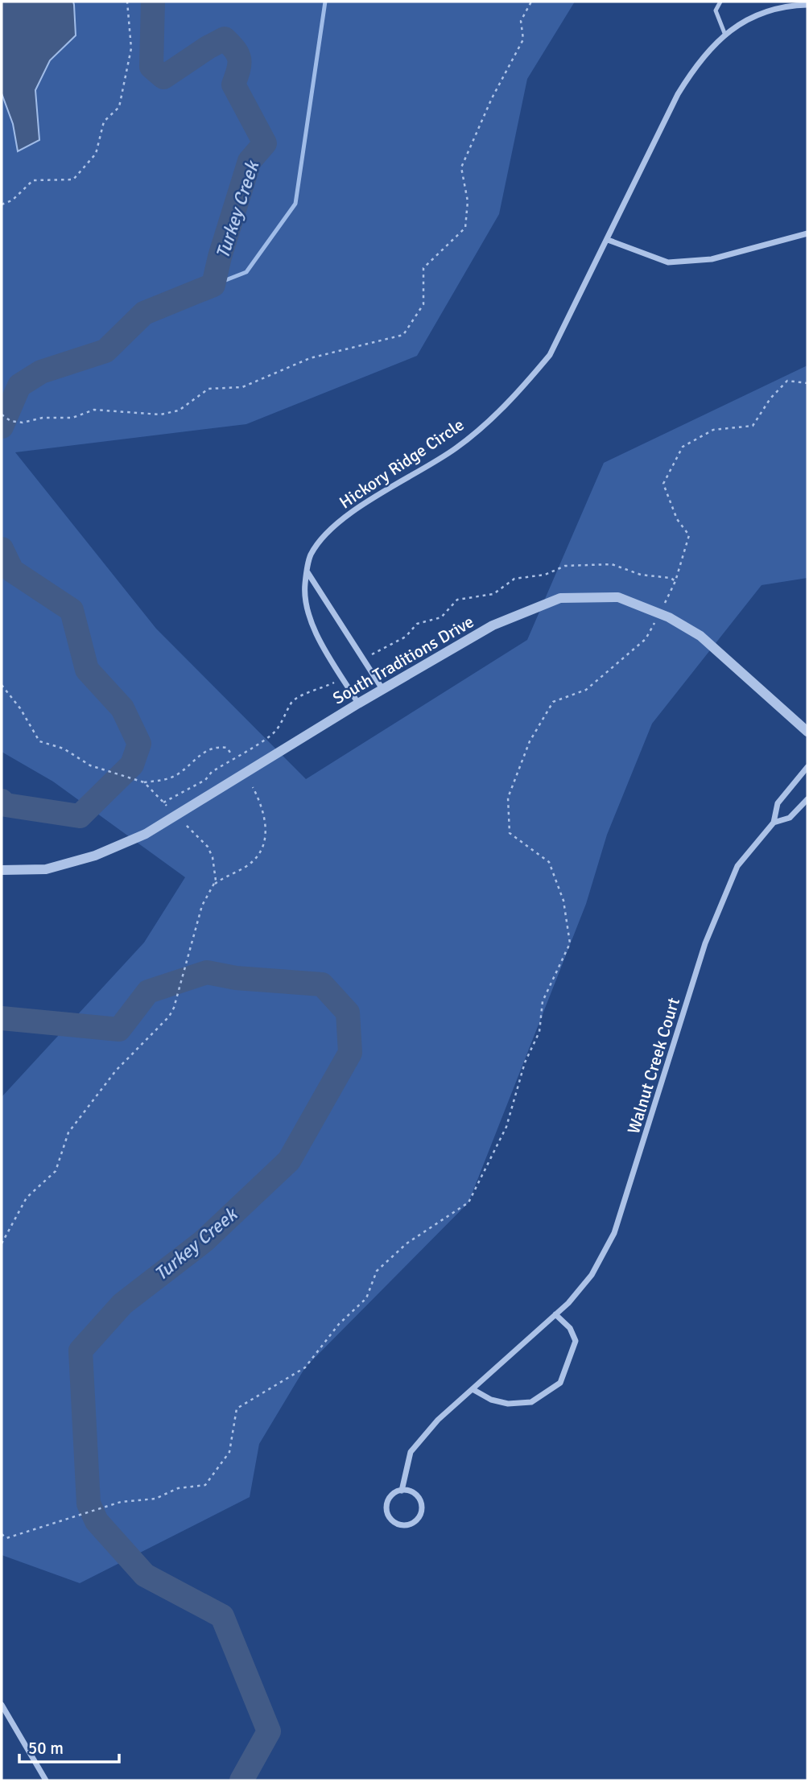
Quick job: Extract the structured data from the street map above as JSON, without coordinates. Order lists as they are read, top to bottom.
{
  "streets": {
    "street": ["Hickory Ridge Circle", "South Traditions Drive", "Walnut Creek Court"]
  },
  "crossings": [
    ["Hickory Ridge Circle", "South Traditions Drive"]
  ],
  "water": ["Turkey Creek"],
  "scale_bar": "50 m"
}
